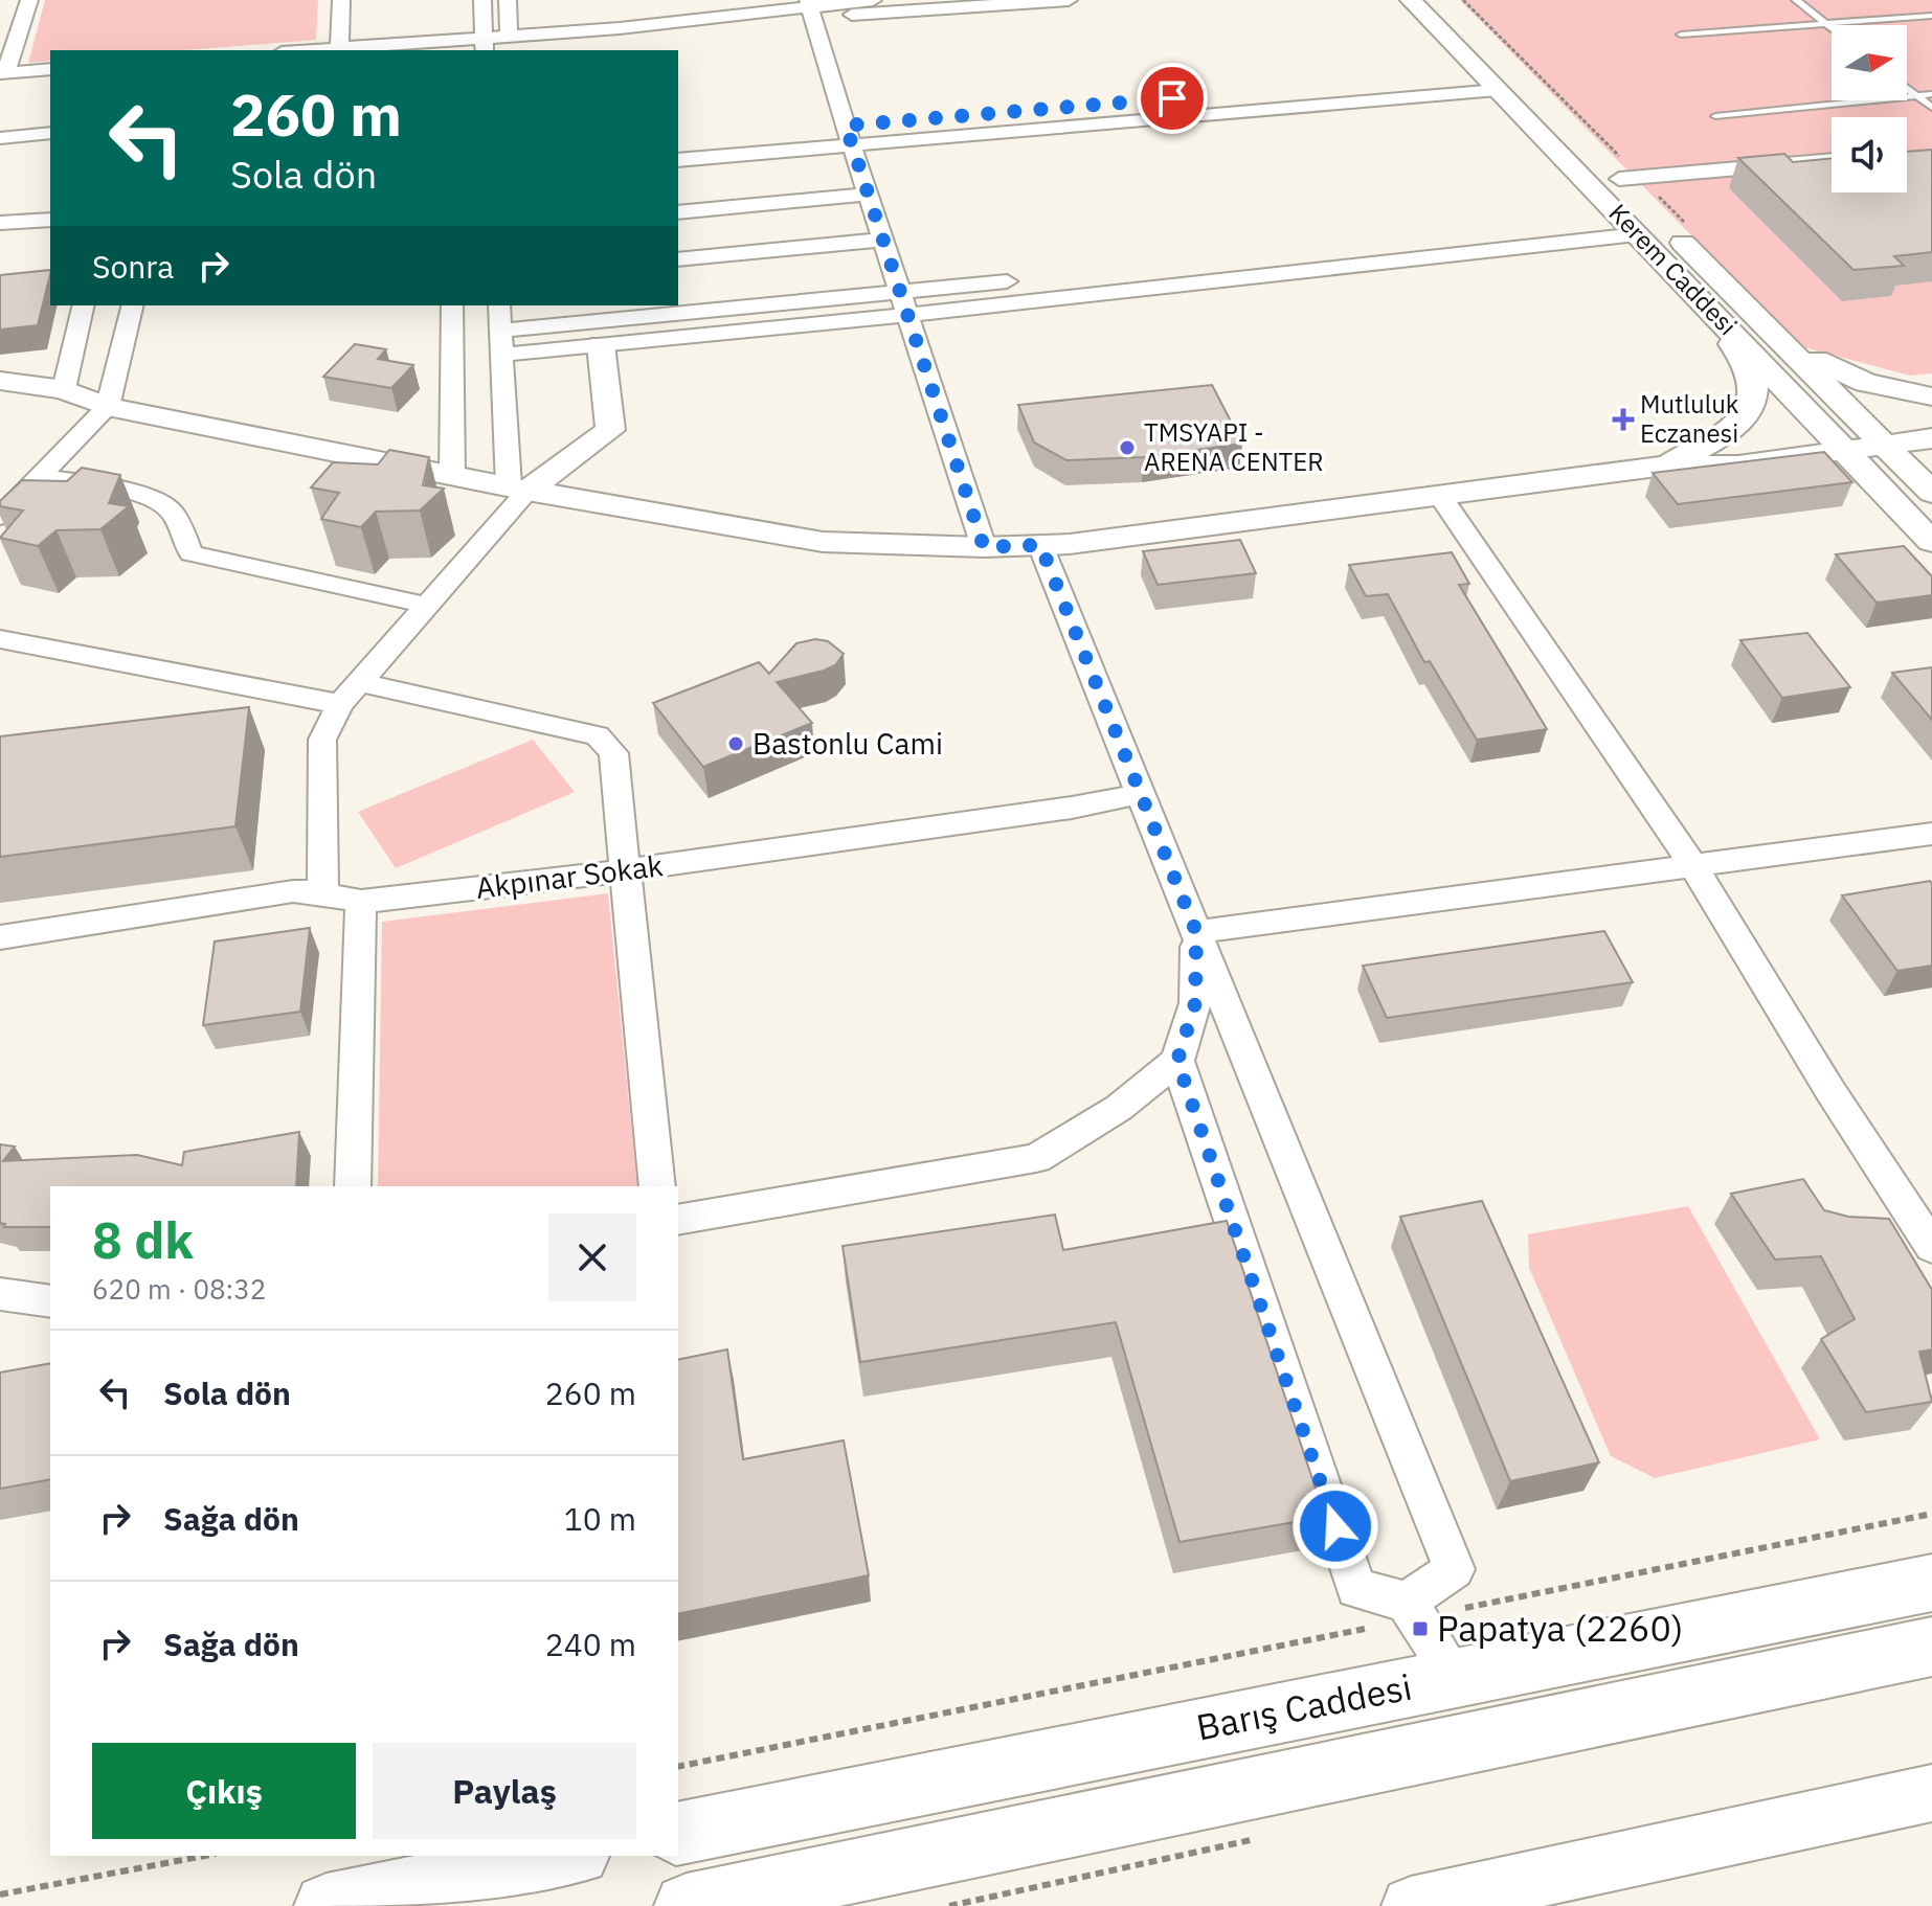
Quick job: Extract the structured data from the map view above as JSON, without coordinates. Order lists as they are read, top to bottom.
{
  "streets": {
    "main road": ["Barış Caddesi"],
    "street": ["Kerem Caddesi", "Akpınar Sokak"]
  },
  "places": {
    "health": ["Mutluluk Eczanesi"],
    "other": ["TMSYAPI - ARENA CENTER", "Bastonlu Cami"],
    "transit": ["Papatya (2260)"]
  },
  "north": "right",
  "page": {
    "turn": ["260 m", "Sola dön"],
    "then": "Sonra",
    "heading": ["8 dk", "620 m · 08:32"],
    "list": [
      {
        "name": "Sola dön",
        "value": "260 m"
      },
      {
        "name": "Sağa dön",
        "value": "10 m"
      },
      {
        "name": "Sağa dön",
        "value": "240 m"
      }
    ],
    "buttons": ["Çıkış", "Paylaş"]
  }
}
